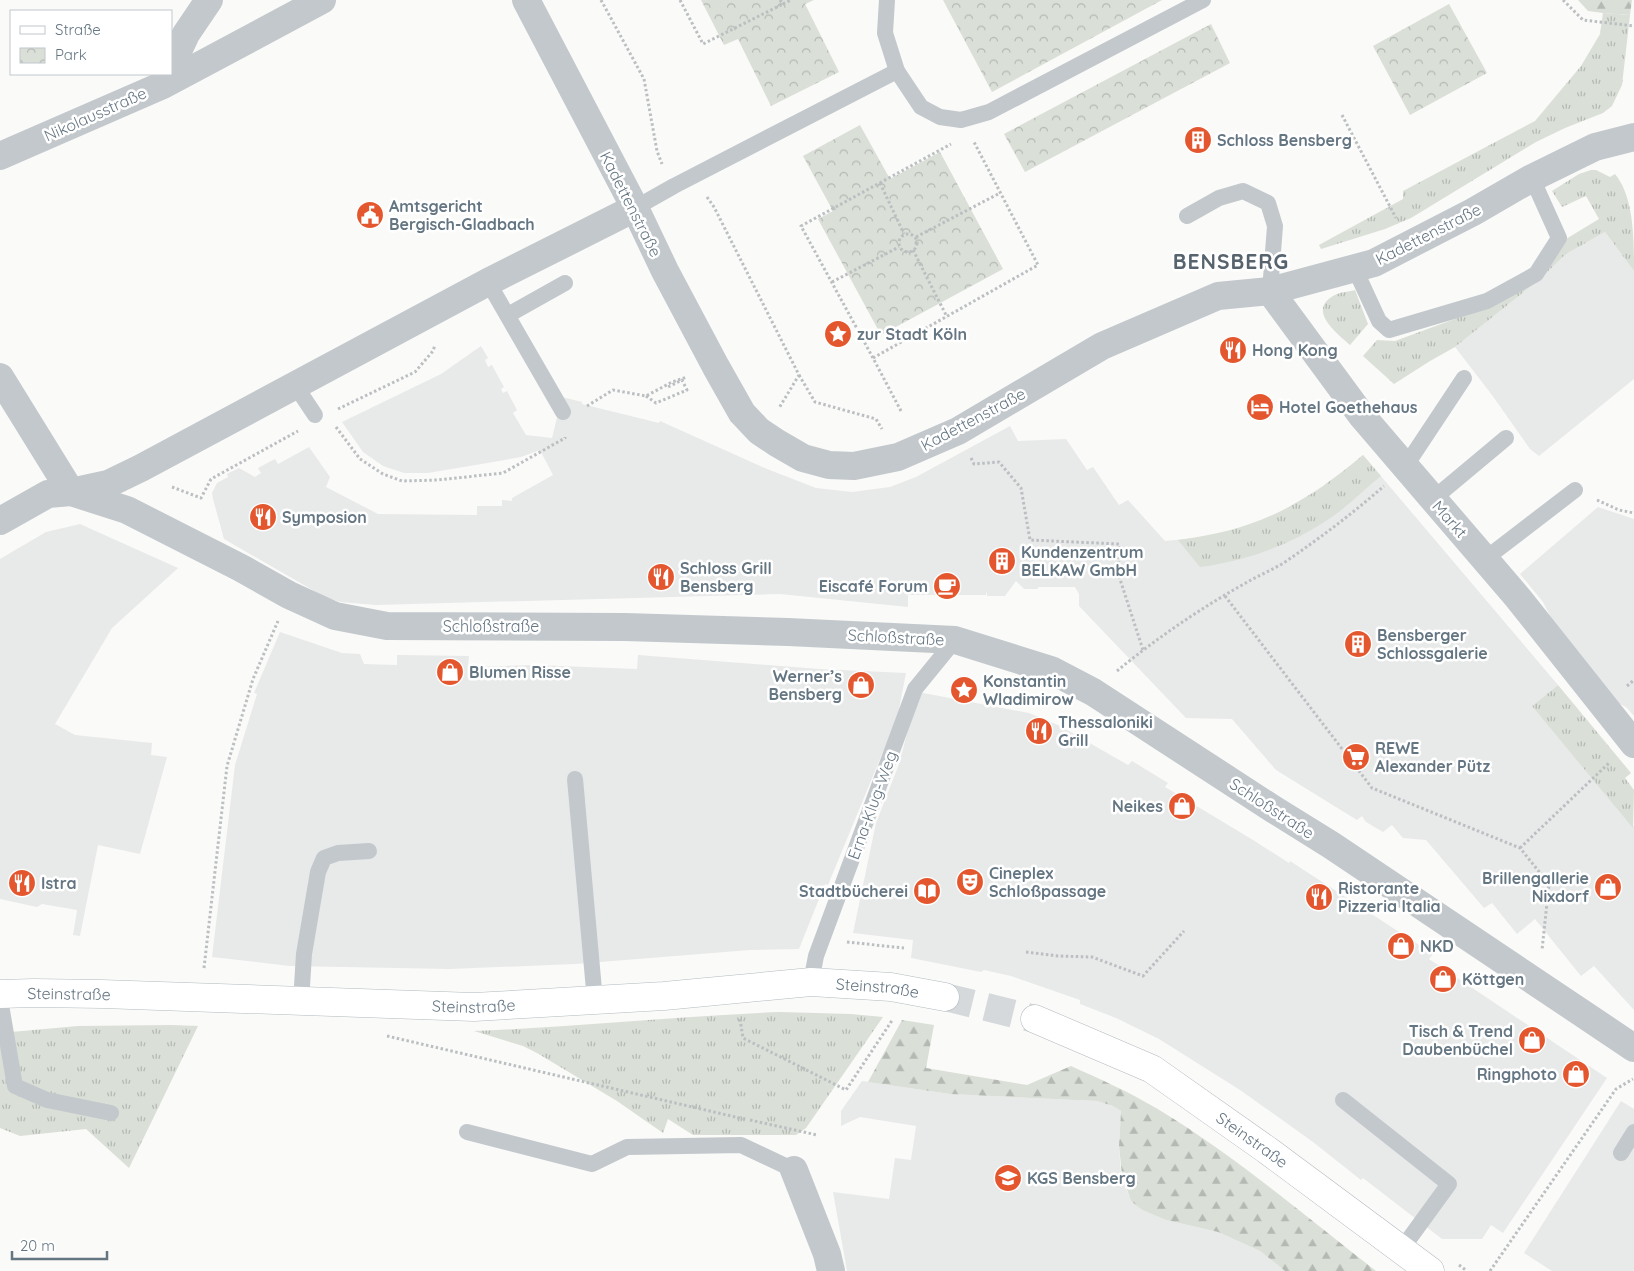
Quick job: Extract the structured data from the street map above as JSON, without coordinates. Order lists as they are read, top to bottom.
{
  "streets": {
    "main road": ["Steinstraße"],
    "street": [
      "Nikolausstraße",
      "Kadettenstraße",
      "Markt",
      "Schloßstraße"
    ],
    "lane": ["Erna-Klug-Weg"]
  },
  "crossings": [
    ["Kadettenstraße", "Markt"],
    ["Kadettenstraße", "Schloßstraße"],
    ["Schloßstraße", "Erna-Klug-Weg"],
    ["Erna-Klug-Weg", "Steinstraße"]
  ],
  "districts": ["BENSBERG"],
  "places": {
    "building": ["Schloss Bensberg", "Kundenzentrum BELKAW GmbH", "Bensberger Schlossgalerie"],
    "public building": ["Amtsgericht Bergisch-Gladbach"],
    "place": ["zur Stadt Köln", "Konstantin Wladimirow"],
    "restaurant": [
      "Hong Kong",
      "Symposion",
      "Schloss Grill Bensberg",
      "Thessaloniki Grill",
      "Istra",
      "Ristorante Pizzeria Italia"
    ],
    "hotel": ["Hotel Goethehaus"],
    "cafe": ["Eiscafé Forum"],
    "shop": [
      "Blumen Risse",
      "Werner’s Bensberg",
      "Neikes",
      "Brillengallerie Nixdorf",
      "NKD",
      "Köttgen",
      "Tisch & Trend Daubenbüchel",
      "Ringphoto"
    ],
    "supermarket": ["REWE Alexander Pütz"],
    "theatre": ["Cineplex Schloßpassage"],
    "library": ["Stadtbücherei"],
    "school or university": ["KGS Bensberg"]
  },
  "legend": ["Straße", "Park"],
  "scale_bar": "20 m"
}
